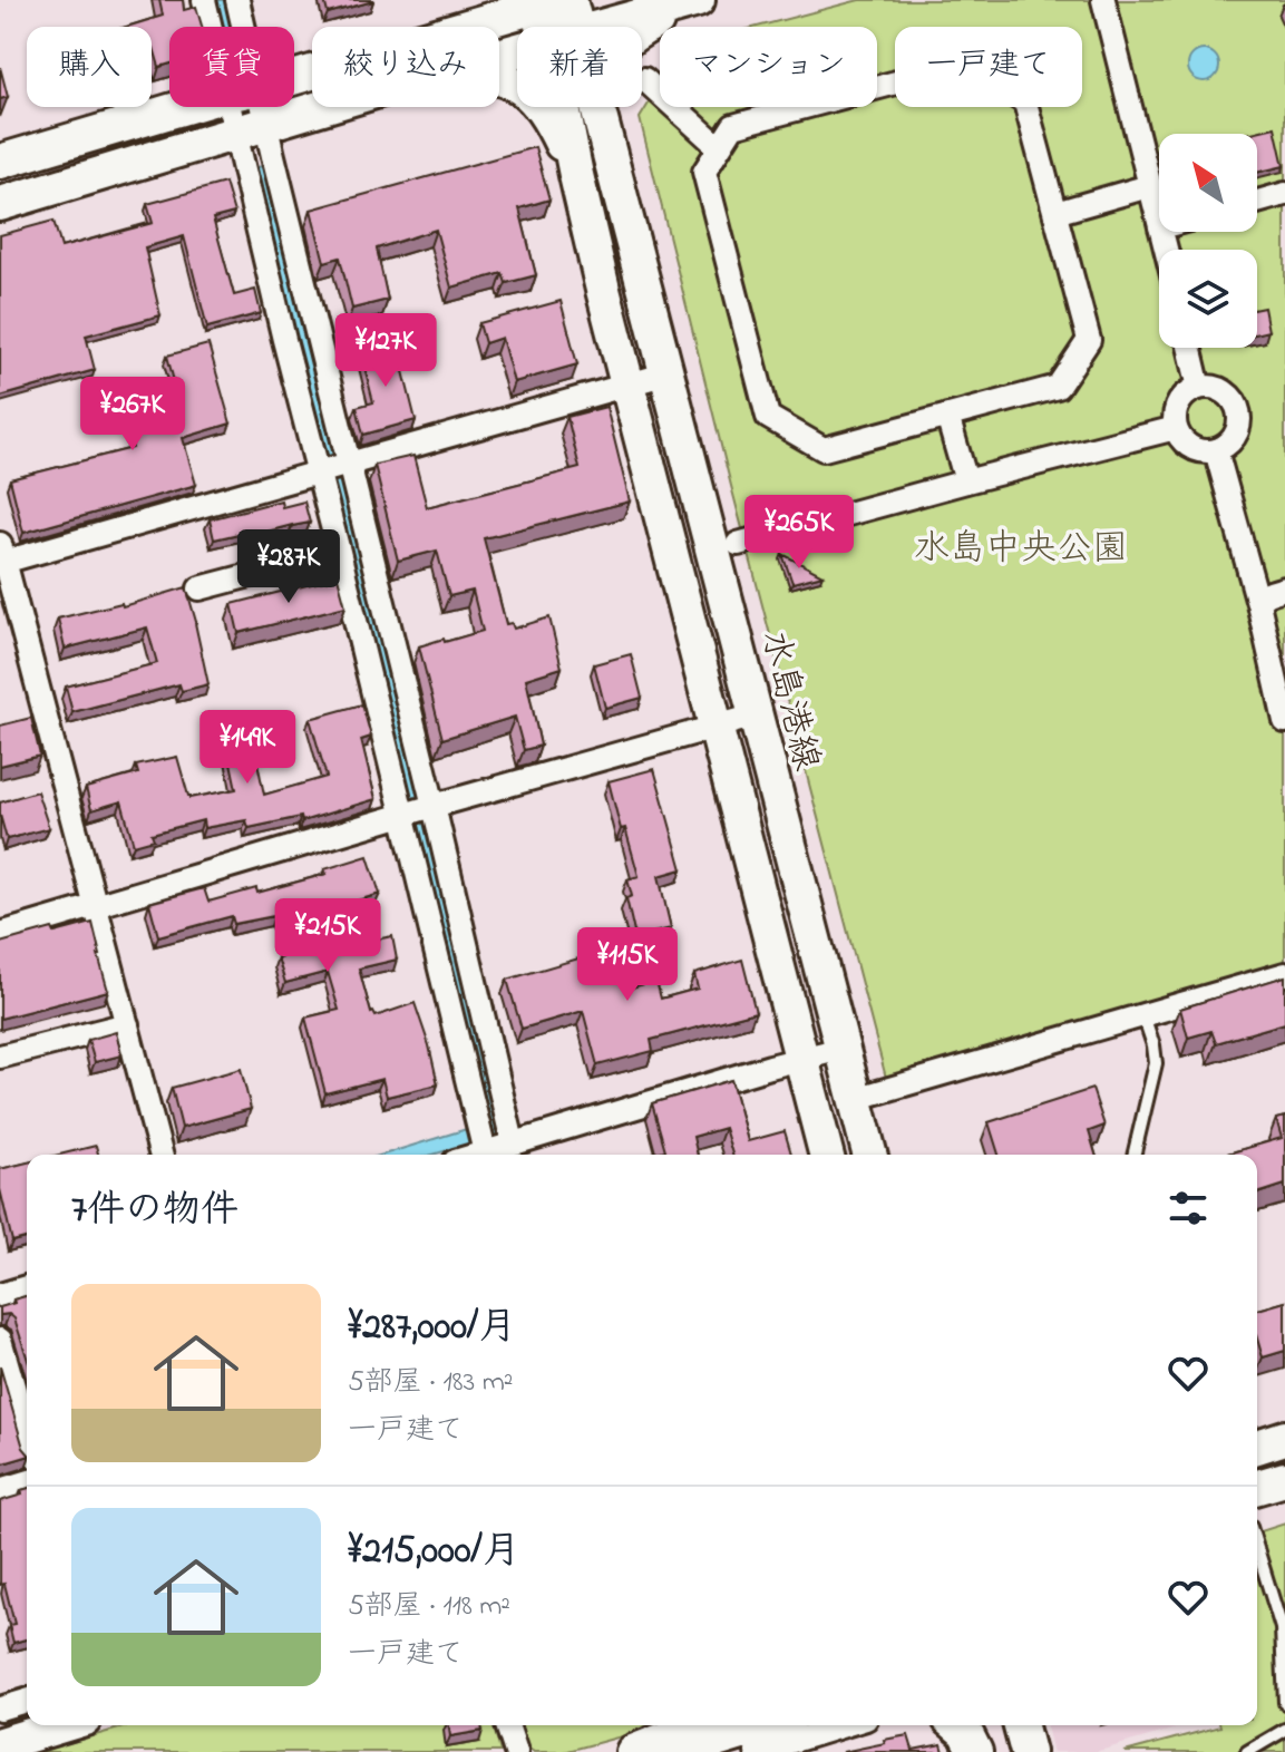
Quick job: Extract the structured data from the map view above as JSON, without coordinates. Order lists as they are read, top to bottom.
{
  "streets": {
    "main road": ["水島港線"]
  },
  "parks": ["水島中央公園"],
  "north": "top left",
  "page": {
    "chip": [
      "購入",
      "賃貸",
      "絞り込み",
      "新着",
      "マンション",
      "一戸建て"
    ],
    "price": [
      "¥127K",
      "¥267K",
      "¥265K",
      "¥287K",
      "¥149K",
      "¥215K",
      "¥115K"
    ],
    "heading": "7件の物件",
    "list": [
      {
        "name": "¥287,000/月",
        "note": "5部屋 · 183 m² · 一戸建て"
      },
      {
        "name": "¥215,000/月",
        "note": "5部屋 · 118 m² · 一戸建て"
      }
    ]
  }
}
